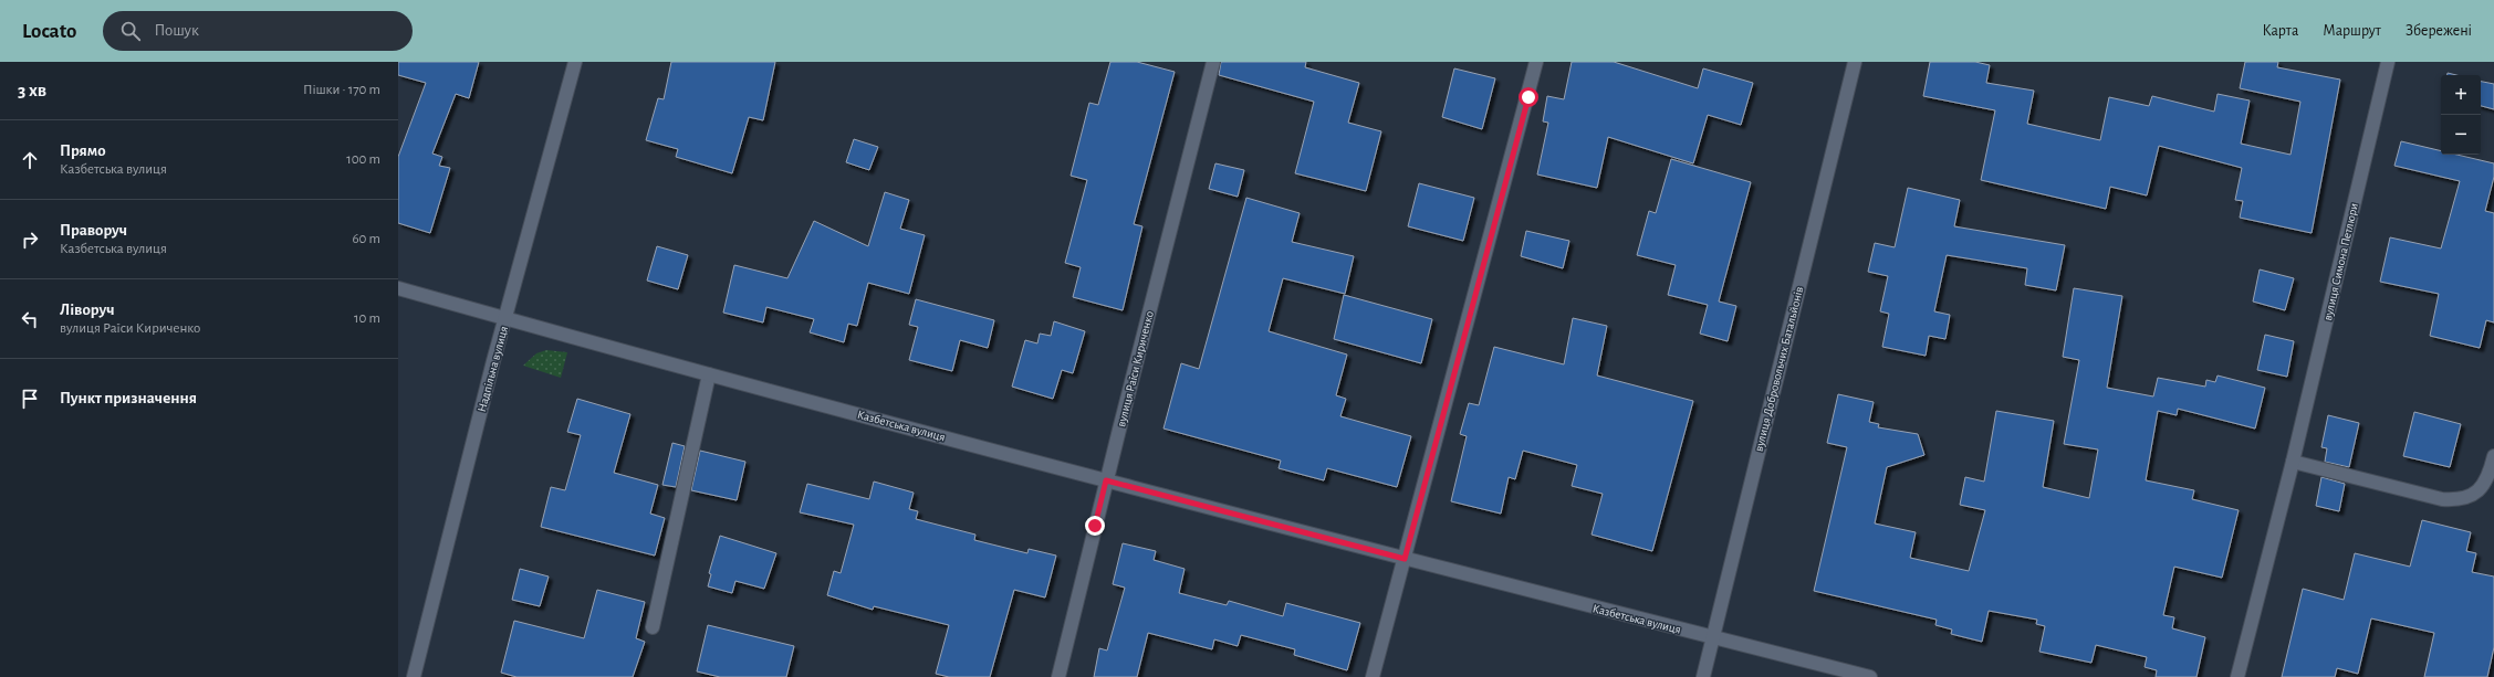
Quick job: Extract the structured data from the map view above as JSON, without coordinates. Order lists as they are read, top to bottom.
{
  "streets": {
    "street": [
      "вулиця Симона Петлюри",
      "Надпільна вулиця",
      "вулиця Раїси Кириченко",
      "вулиця Добровольчих Батальйонів",
      "Казбетська вулиця"
    ]
  },
  "crossings": [
    ["Надпільна вулиця", "Казбетська вулиця"],
    ["вулиця Раїси Кириченко", "Казбетська вулиця"],
    ["вулиця Добровольчих Батальйонів", "Казбетська вулиця"]
  ],
  "page": {
    "header": "Locato",
    "search": "Пошук",
    "nav": ["Карта", "Маршрут", "Збережені"],
    "heading": ["3 хв", "Пішки · 170 m"],
    "map_buttons": ["+", "−"],
    "list": [
      ["Прямо", "Казбетська вулиця", "100 m"],
      ["Праворуч", "Казбетська вулиця", "60 m"],
      ["Ліворуч", "вулиця Раїси Кириченко", "10 m"],
      "Пункт призначення"
    ]
  }
}
